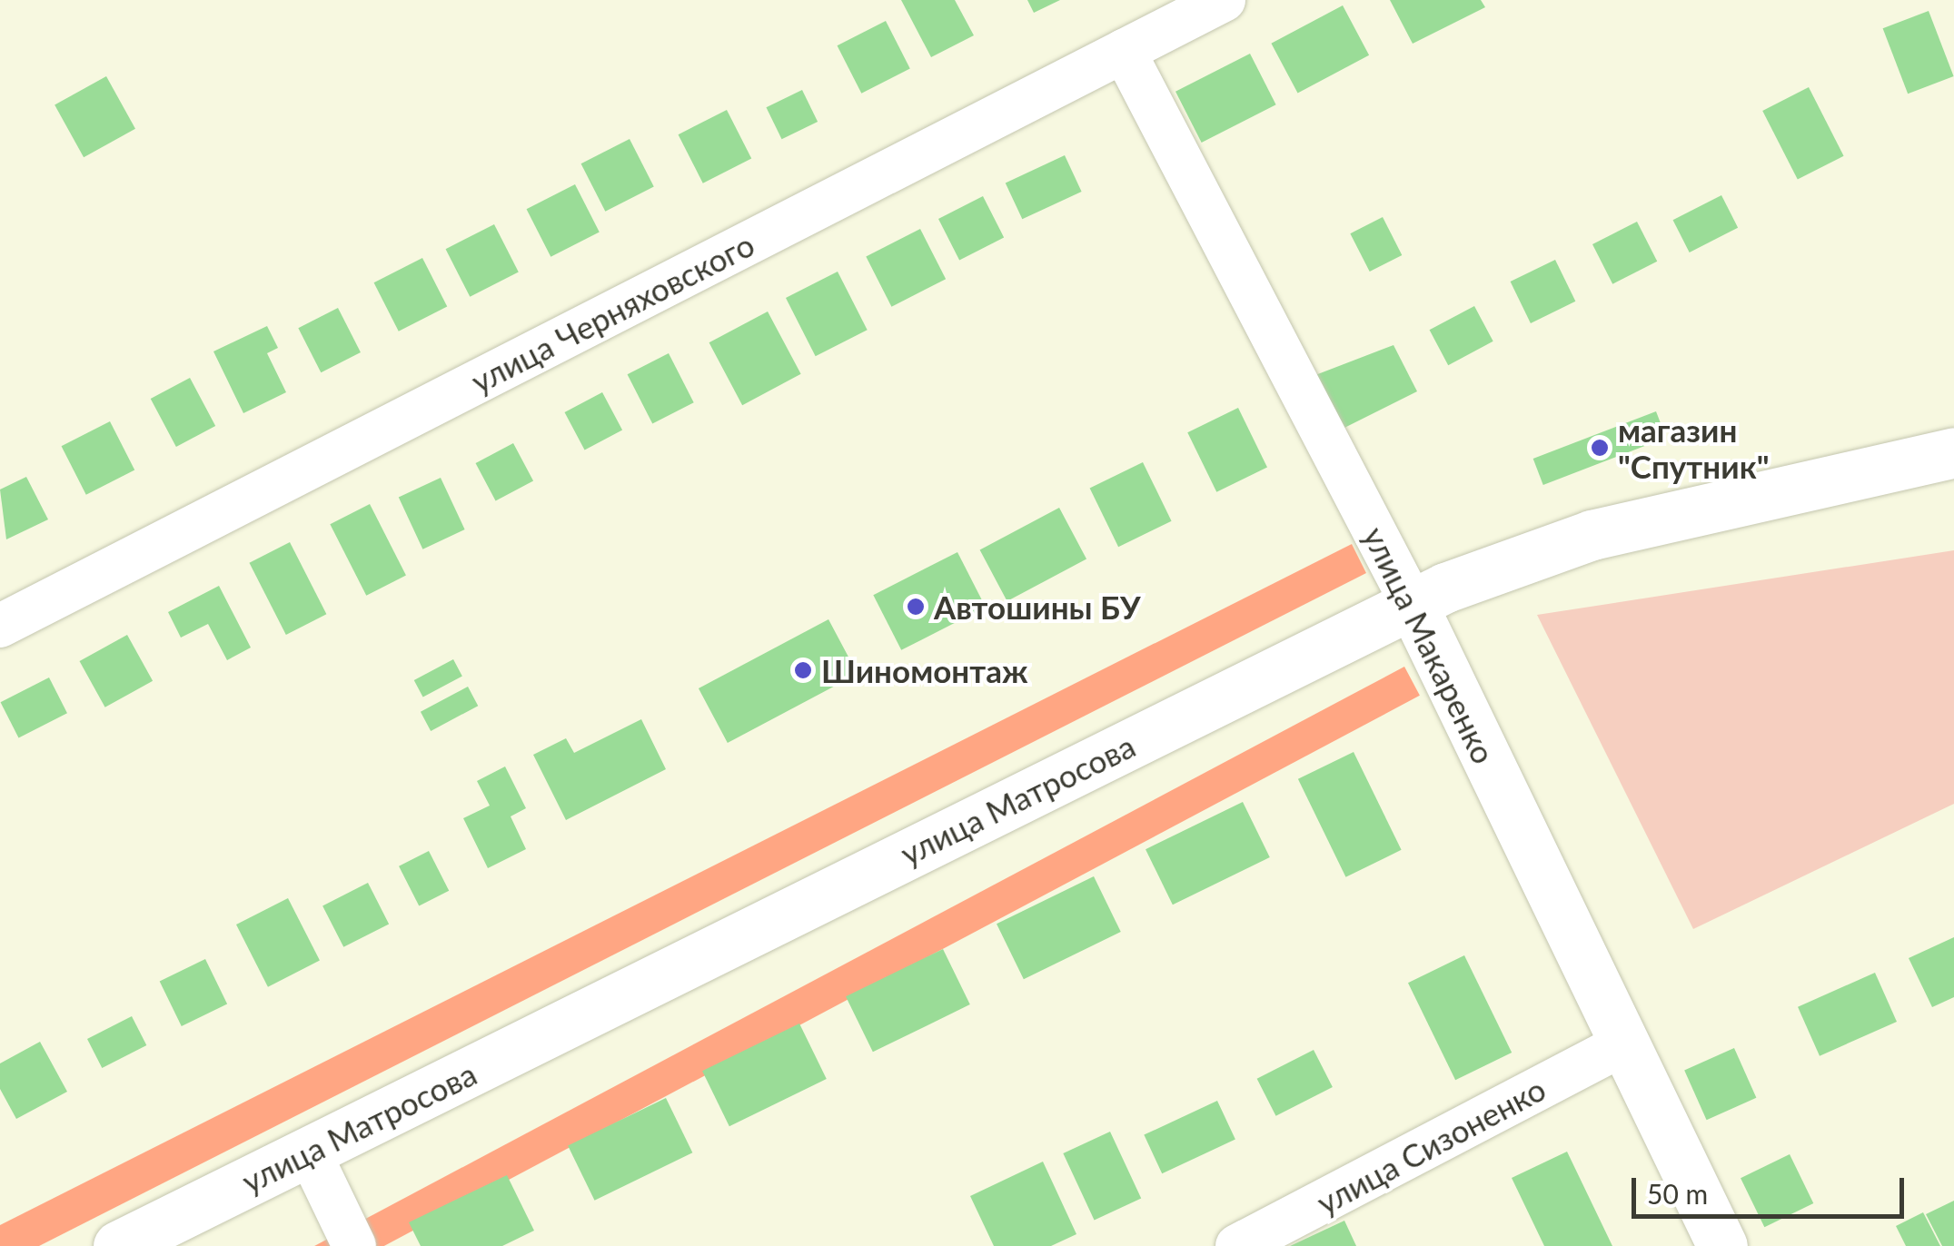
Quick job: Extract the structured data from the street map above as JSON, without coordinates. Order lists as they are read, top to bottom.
{
  "streets": {
    "main road": ["улица Макаренко", "улица Матросова"],
    "street": ["улица Черняховского", "улица Сизоненко"]
  },
  "crossings": [
    ["улица Черняховского", "улица Макаренко"],
    ["улица Макаренко", "улица Матросова"],
    ["улица Макаренко", "улица Сизоненко"]
  ],
  "places": ["магазин \"Спутник\"", "Автошины БУ", "Шиномонтаж"],
  "scale_bar": "50 m"
}
